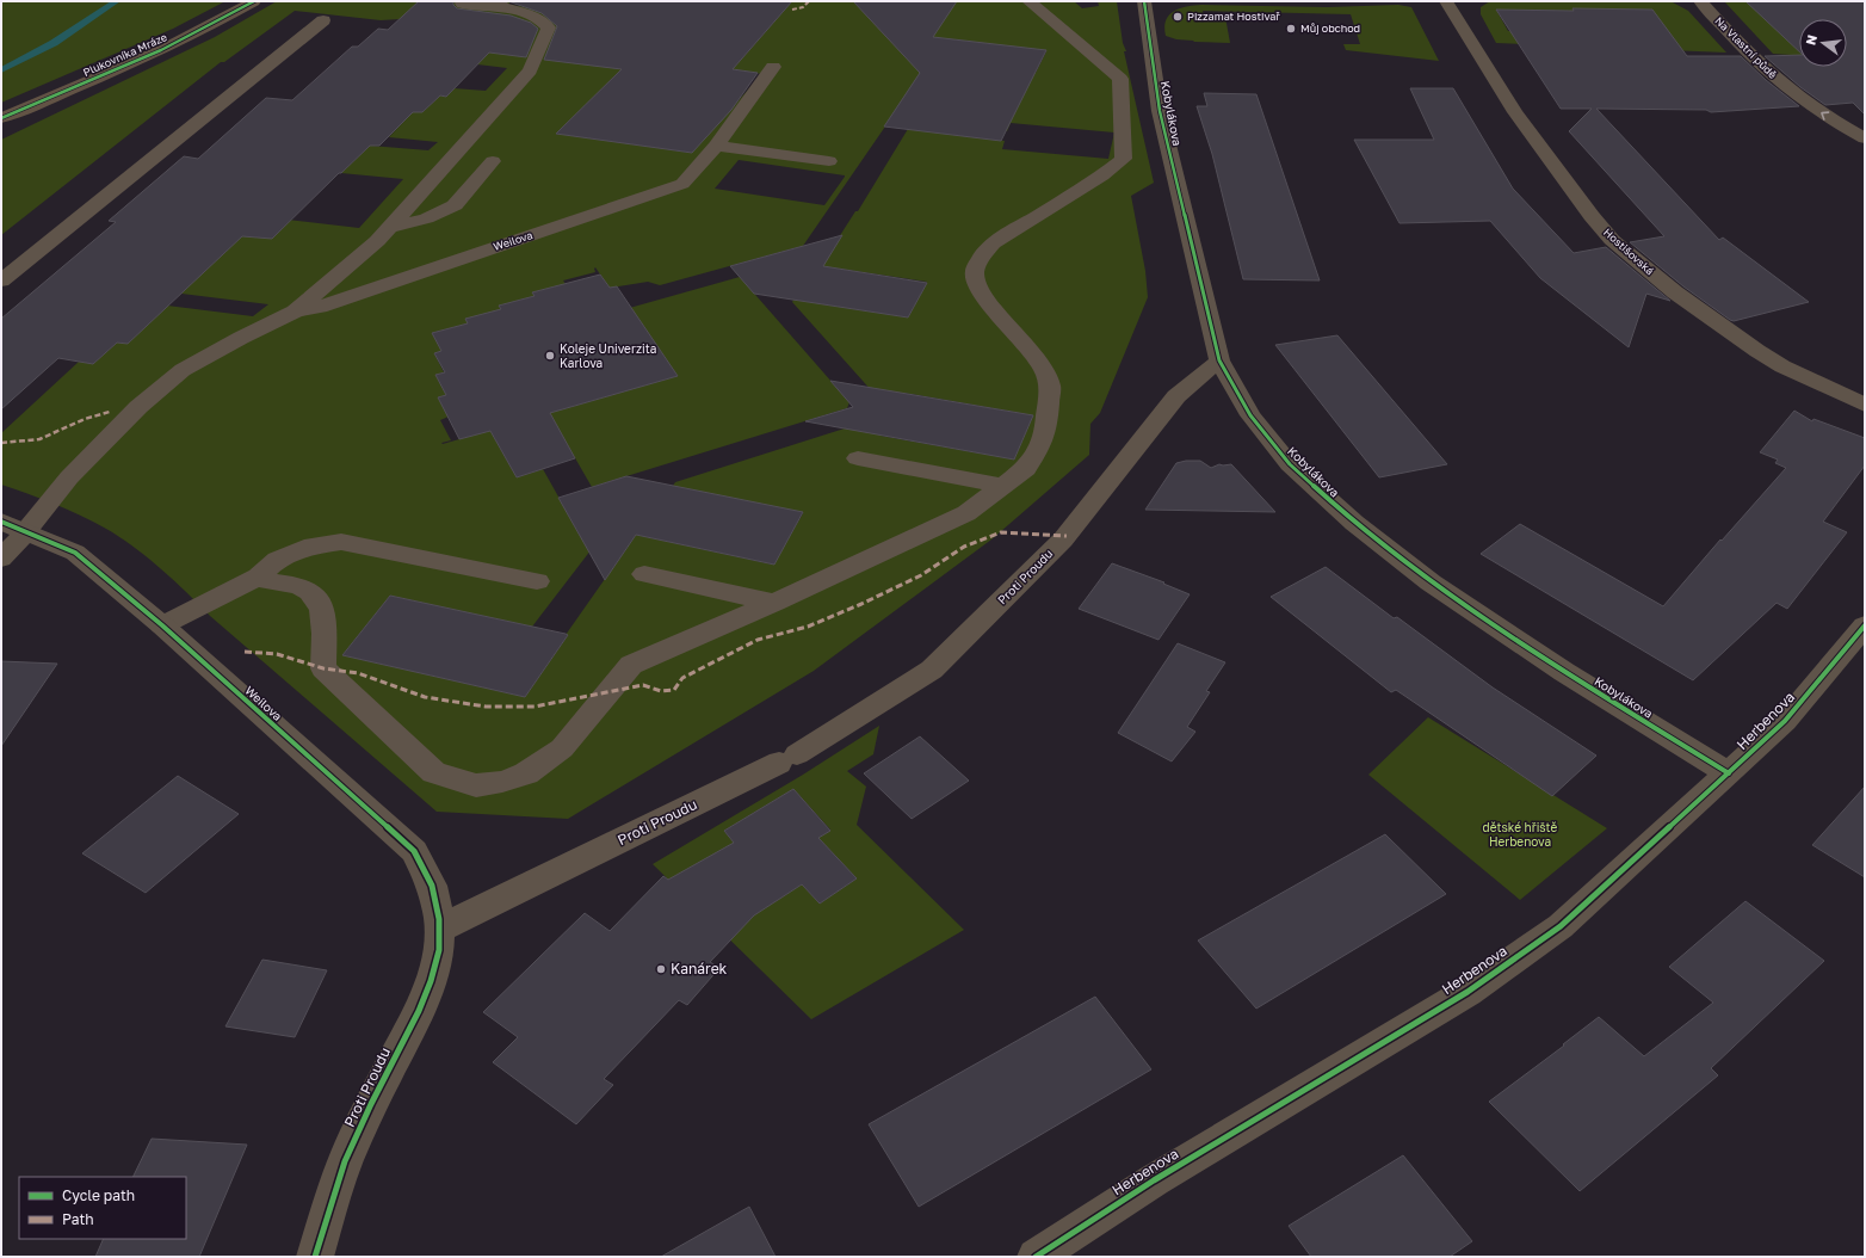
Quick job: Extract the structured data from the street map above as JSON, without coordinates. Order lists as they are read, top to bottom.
{
  "streets": {
    "street": [
      "Na Vlastní půdě",
      "Plukovníka Mráze",
      "Kobylákova",
      "Weilova",
      "Hostišovská",
      "Proti Proudu",
      "Herbenova"
    ]
  },
  "crossings": [
    ["Kobylákova", "Proti Proudu"],
    ["Kobylákova", "Herbenova"],
    ["Weilova", "Proti Proudu"]
  ],
  "one_way": ["Na Vlastní půdě"],
  "parks": ["dětské hřiště Herbenova"],
  "places": [
    "Pizzamat Hostivař",
    "Můj obchod",
    "Koleje Univerzita Karlova",
    "Kanárek"
  ],
  "legend": ["Cycle path", "Path"],
  "north": "left"
}
